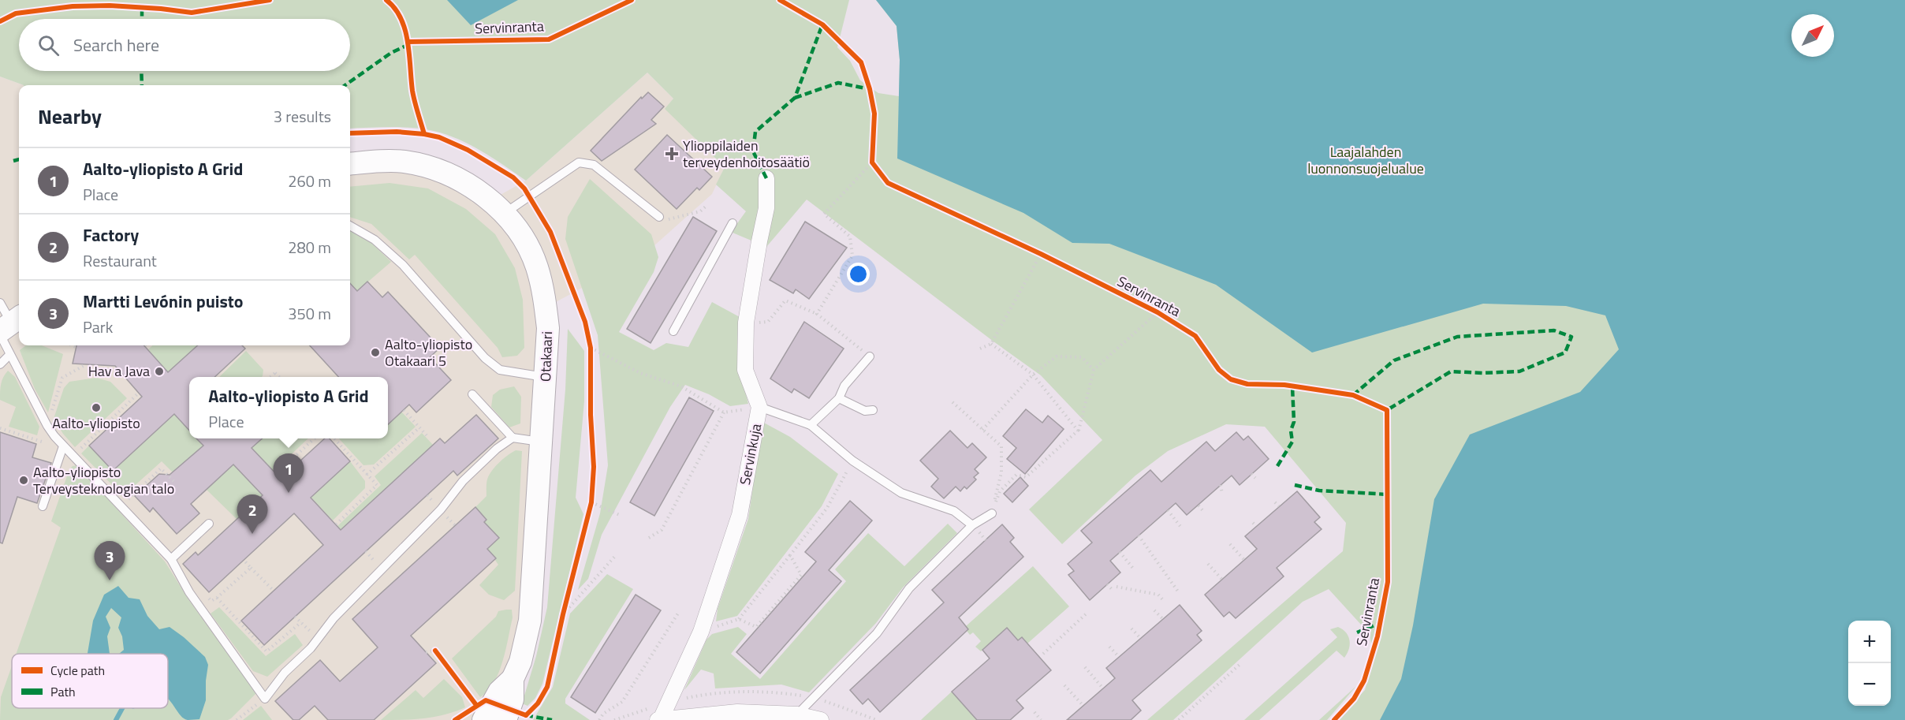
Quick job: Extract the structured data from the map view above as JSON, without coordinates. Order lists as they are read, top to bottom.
{
  "streets": {
    "street": ["Otakaari", "Servinkuja"],
    "cycle path": ["Servinranta"]
  },
  "parks": ["Laajalahden luonnonsuojelualue"],
  "places": {
    "health": ["Ylioppilaiden terveydenhoitosäätiö"],
    "other": [
      "Aalto-yliopisto Otakaari 5",
      "Hav a Java",
      "Aalto-yliopisto",
      "Aalto-yliopisto Terveysteknologian talo"
    ]
  },
  "legend": ["Cycle path", "Path"],
  "north": "top right",
  "page": {
    "search": "Search here",
    "heading": ["Nearby", "3 results"],
    "list": [
      {
        "mark": "1",
        "name": "Aalto-yliopisto A Grid",
        "note": "Place",
        "value": "260 m"
      },
      {
        "mark": "2",
        "name": "Factory",
        "note": "Restaurant",
        "value": "280 m"
      },
      {
        "mark": "3",
        "name": "Martti Levónin puisto",
        "note": "Park",
        "value": "350 m"
      }
    ],
    "popup": ["Aalto-yliopisto A Grid", "Place"],
    "pins": ["1", "2", "3"],
    "map_buttons": ["+", "−"]
  }
}
